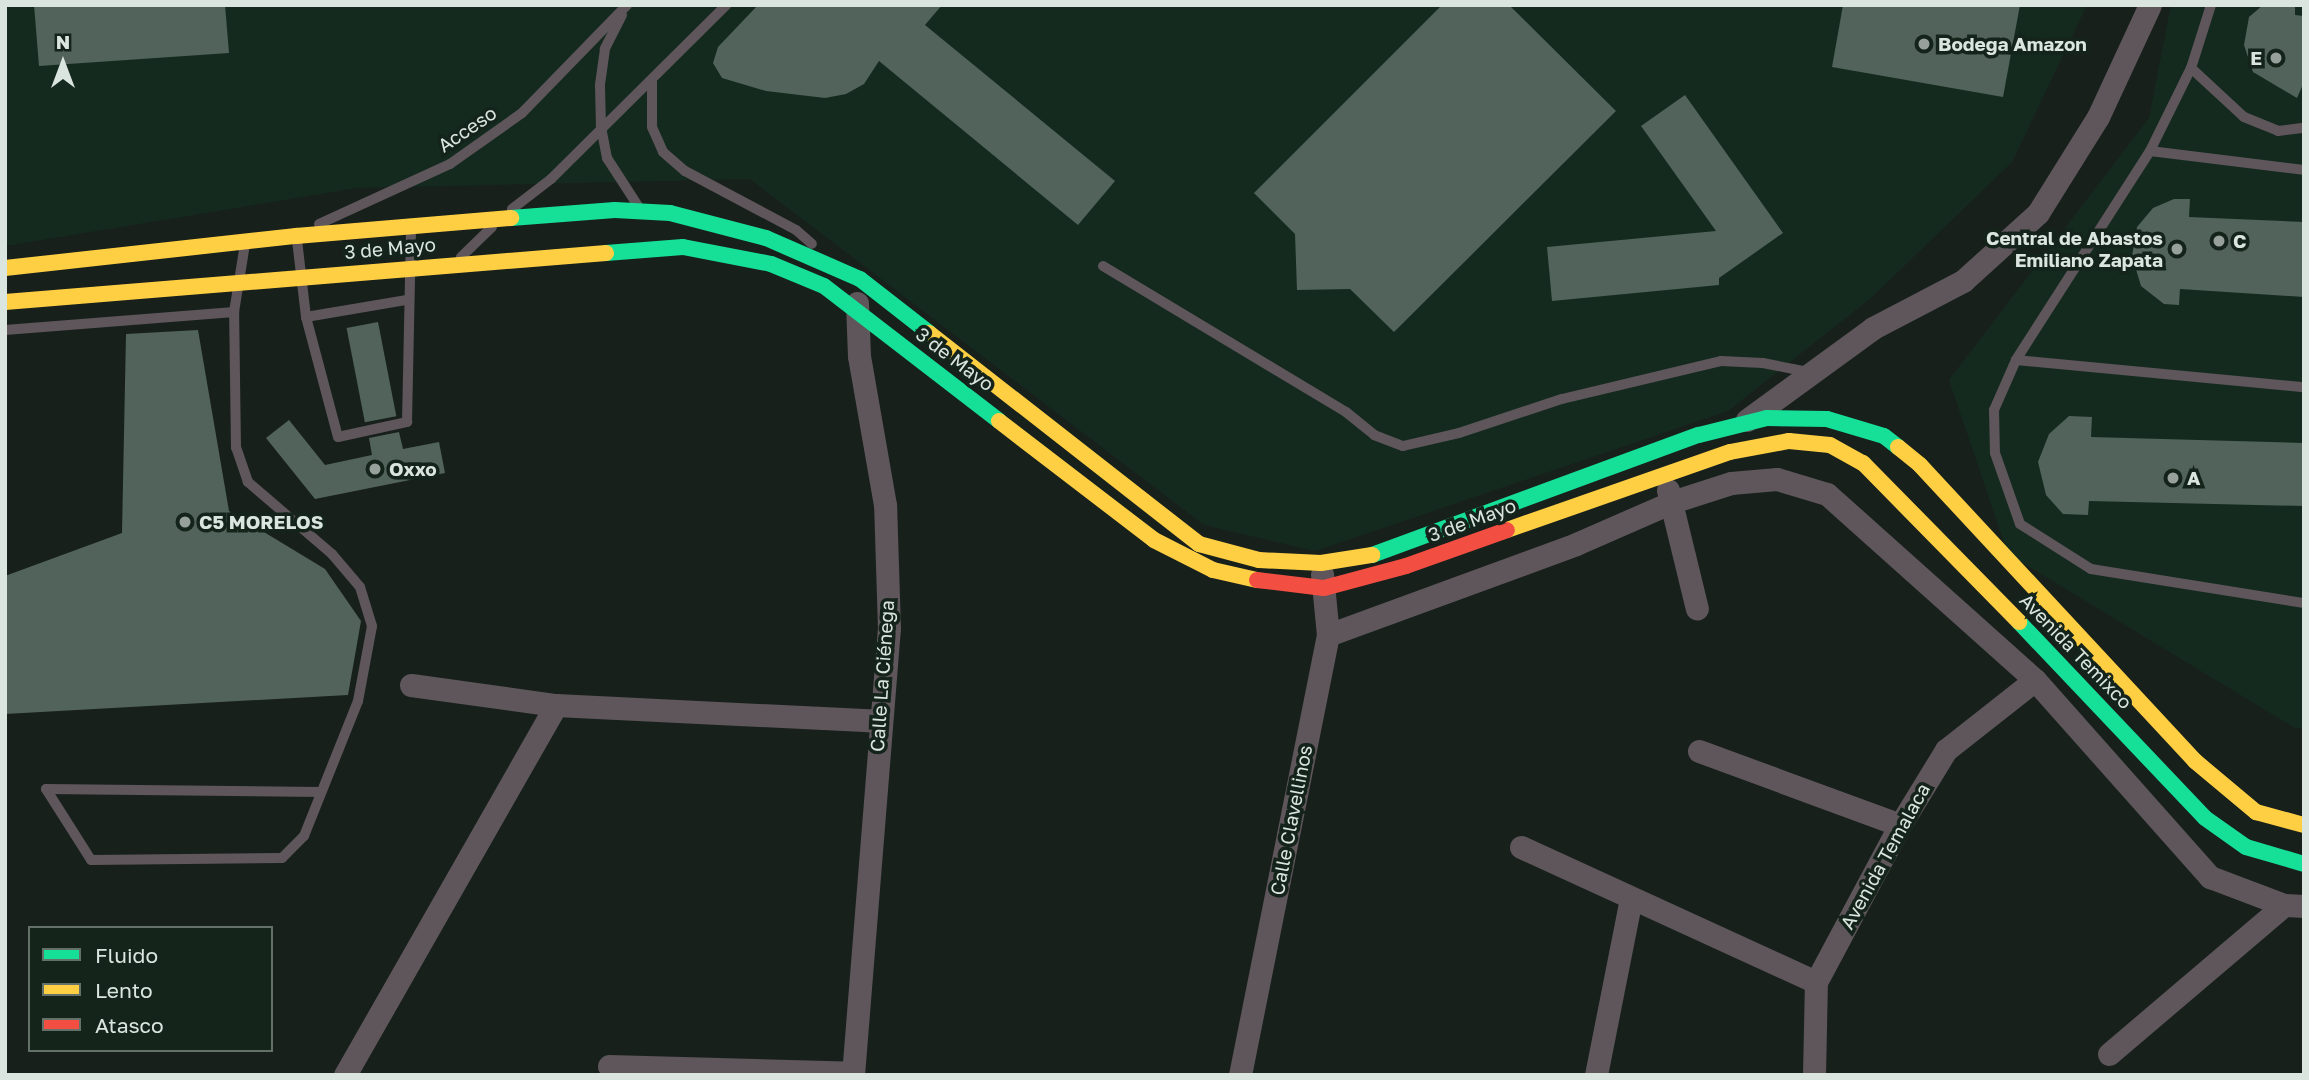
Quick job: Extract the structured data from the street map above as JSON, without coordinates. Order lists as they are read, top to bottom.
{
  "streets": {
    "main road": ["3 de Mayo", "Avenida Temixco"],
    "street": ["Calle La Ciénega", "Calle Clavellinos", "Avenida Temalaca"],
    "lane": ["Acceso"]
  },
  "crossings": [
    ["3 de Mayo", "Avenida Temixco"],
    ["3 de Mayo", "Calle La Ciénega"],
    ["3 de Mayo", "Calle Clavellinos"]
  ],
  "places": [
    "Bodega Amazon",
    "E",
    "C",
    "Central de Abastos Emiliano Zapata",
    "Oxxo",
    "A",
    "C5 MORELOS"
  ],
  "legend": ["Fluido", "Lento", "Atasco"],
  "north": "top"
}
